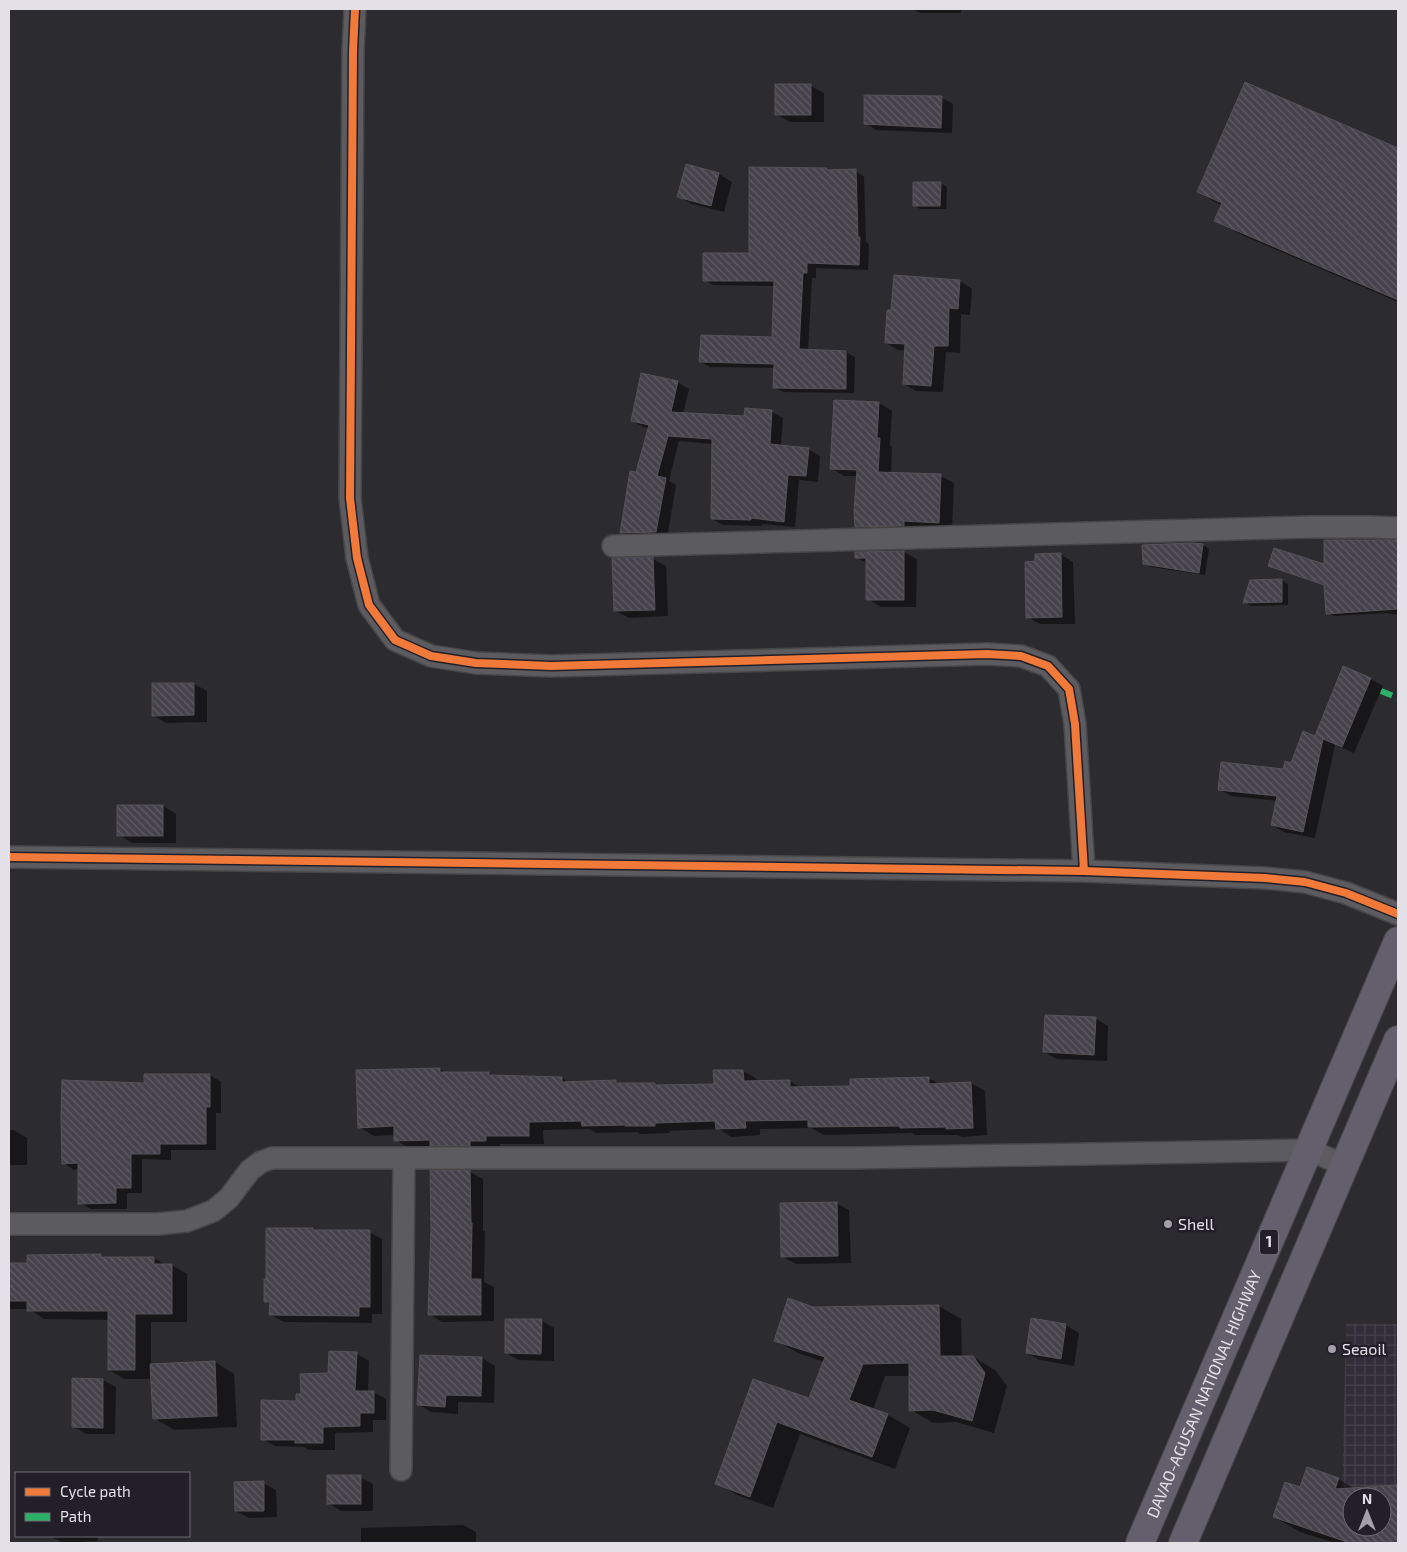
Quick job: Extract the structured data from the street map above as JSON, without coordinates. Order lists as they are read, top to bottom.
{
  "streets": {
    "highway": ["1", "DAVAO-AGUSAN NATIONAL HIGHWAY"]
  },
  "places": ["Shell", "Seaoil"],
  "legend": ["Cycle path", "Path"],
  "north": "top"
}
